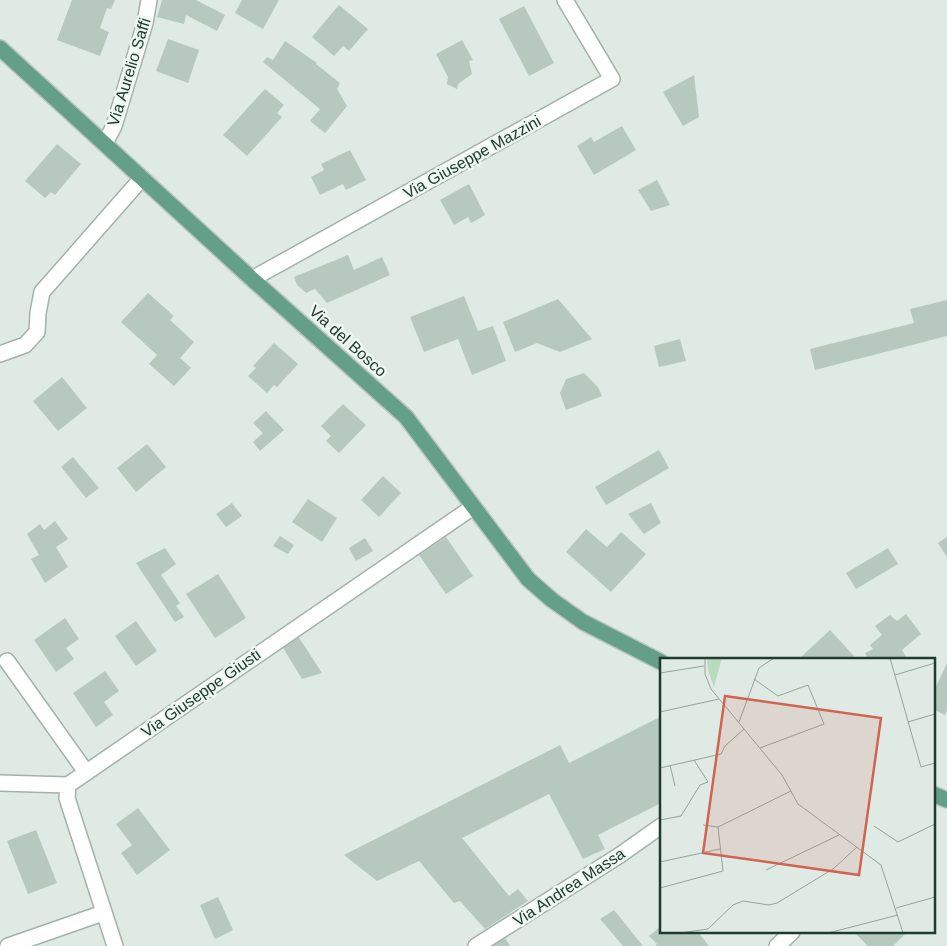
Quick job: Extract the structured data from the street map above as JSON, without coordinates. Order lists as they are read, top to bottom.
{
  "streets": {
    "main road": ["Via del Bosco"],
    "street": [
      "Via Aurelio Saffi",
      "Via Giuseppe Mazzini",
      "Via Giuseppe Giusti",
      "Via Andrea Massa"
    ]
  },
  "crossings": [
    ["Via Aurelio Saffi", "Via del Bosco"],
    ["Via Giuseppe Mazzini", "Via del Bosco"],
    ["Via del Bosco", "Via Giuseppe Giusti"]
  ]
}
